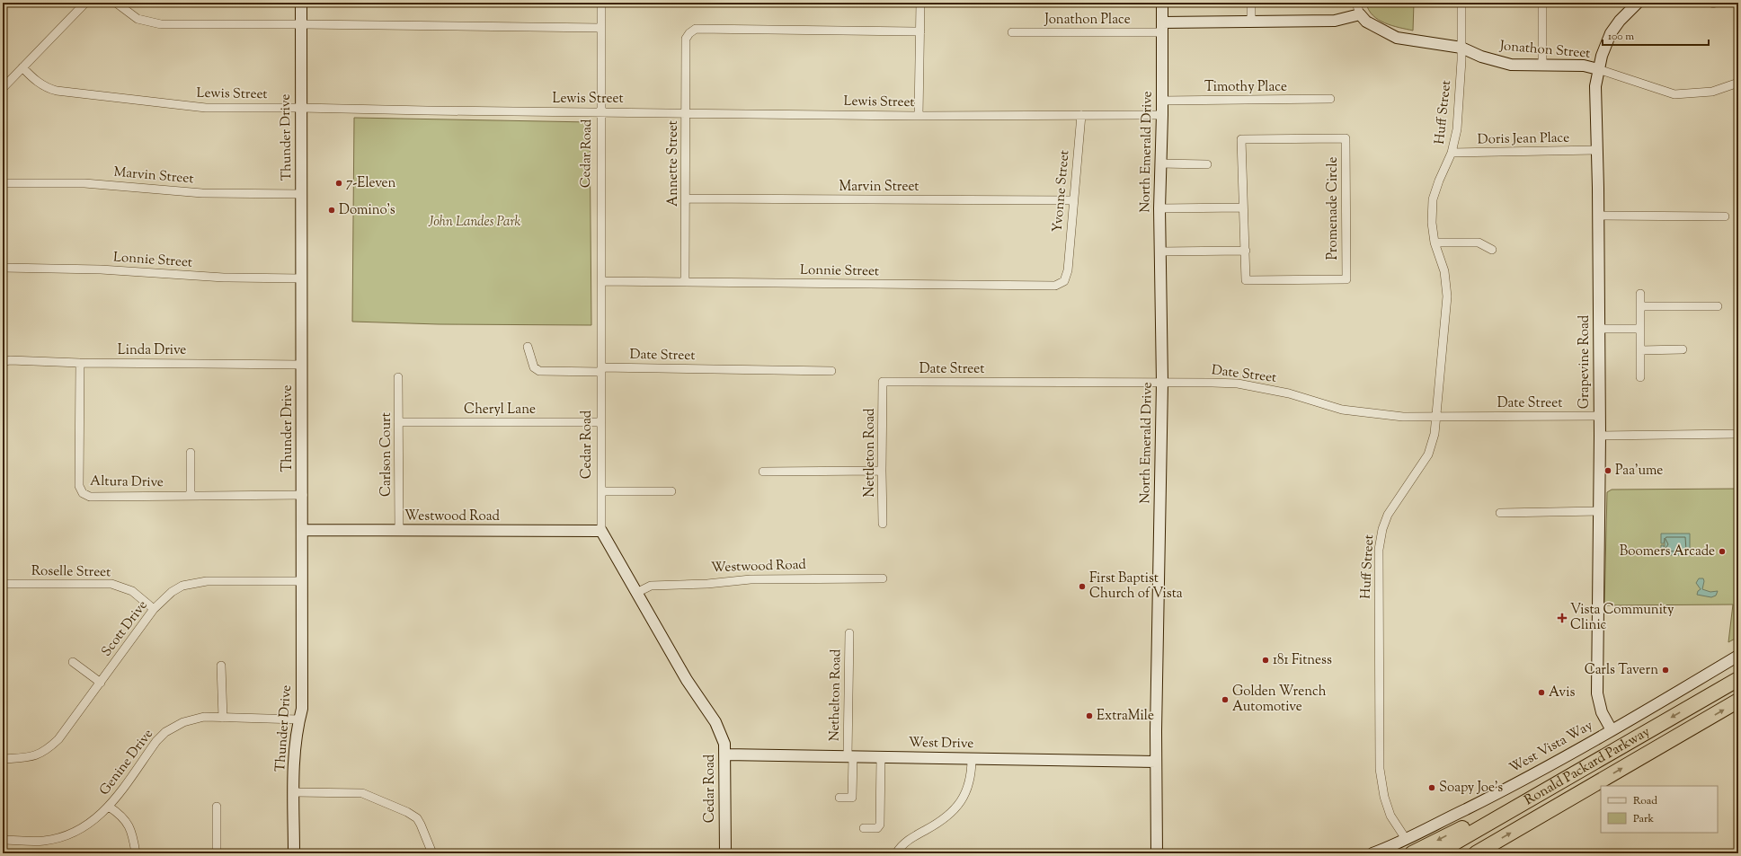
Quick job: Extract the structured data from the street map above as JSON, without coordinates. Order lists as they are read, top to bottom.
{
  "streets": {
    "highway": ["Ronald Packard Parkway"],
    "street": [
      "Jonathon Place",
      "Jonathon Street",
      "Timothy Place",
      "Lewis Street",
      "Huff Street",
      "Thunder Drive",
      "Doris Jean Place",
      "North Emerald Drive",
      "Cedar Road",
      "Annette Street",
      "Marvin Street",
      "Yvonne Street",
      "Promenade Circle",
      "Lonnie Street",
      "Linda Drive",
      "Date Street",
      "Grapevine Road",
      "Cheryl Lane",
      "Nettleton Road",
      "Carlson Court",
      "Altura Drive",
      "Westwood Road",
      "Roselle Street",
      "Scott Drive",
      "Nethelton Road",
      "West Drive",
      "West Vista Way",
      "Genine Drive"
    ]
  },
  "crossings": [
    ["Jonathon Place", "North Emerald Drive"],
    ["Jonathon Street", "Huff Street"],
    ["Jonathon Street", "Grapevine Road"],
    ["Timothy Place", "North Emerald Drive"],
    ["Lewis Street", "Thunder Drive"],
    ["Lewis Street", "North Emerald Drive"],
    ["Lewis Street", "Cedar Road"],
    ["Lewis Street", "Annette Street"],
    ["Lewis Street", "Yvonne Street"],
    ["Huff Street", "Doris Jean Place"],
    ["Huff Street", "Date Street"],
    ["Huff Street", "West Vista Way"],
    ["Thunder Drive", "Marvin Street"],
    ["Thunder Drive", "Lonnie Street"],
    ["Thunder Drive", "Linda Drive"],
    ["Thunder Drive", "Altura Drive"],
    ["Thunder Drive", "Westwood Road"],
    ["Thunder Drive", "Scott Drive"],
    ["Thunder Drive", "Genine Drive"],
    ["Doris Jean Place", "Grapevine Road"],
    ["North Emerald Drive", "Date Street"],
    ["North Emerald Drive", "West Drive"],
    ["Cedar Road", "Lonnie Street"],
    ["Cedar Road", "Date Street"],
    ["Cedar Road", "Cheryl Lane"],
    ["Cedar Road", "Westwood Road"],
    ["Cedar Road", "West Drive"],
    ["Annette Street", "Marvin Street"],
    ["Annette Street", "Lonnie Street"],
    ["Marvin Street", "Yvonne Street"],
    ["Yvonne Street", "Lonnie Street"],
    ["Linda Drive", "Altura Drive"],
    ["Date Street", "Grapevine Road"],
    ["Date Street", "Nettleton Road"],
    ["Grapevine Road", "West Vista Way"],
    ["Cheryl Lane", "Carlson Court"],
    ["Carlson Court", "Westwood Road"],
    ["Roselle Street", "Scott Drive"],
    ["Nethelton Road", "West Drive"]
  ],
  "parks": ["John Landes Park"],
  "places": {
    "other": [
      "7-Eleven",
      "Domino's",
      "Paa'ume",
      "Boomers Arcade",
      "First Baptist Church of Vista",
      "181 Fitness",
      "Carls Tavern",
      "Avis",
      "Golden Wrench Automotive",
      "ExtraMile",
      "Soapy Joe's"
    ],
    "health": ["Vista Community Clinic"]
  },
  "legend": ["Road", "Park"],
  "scale_bar": "100 m"
}
